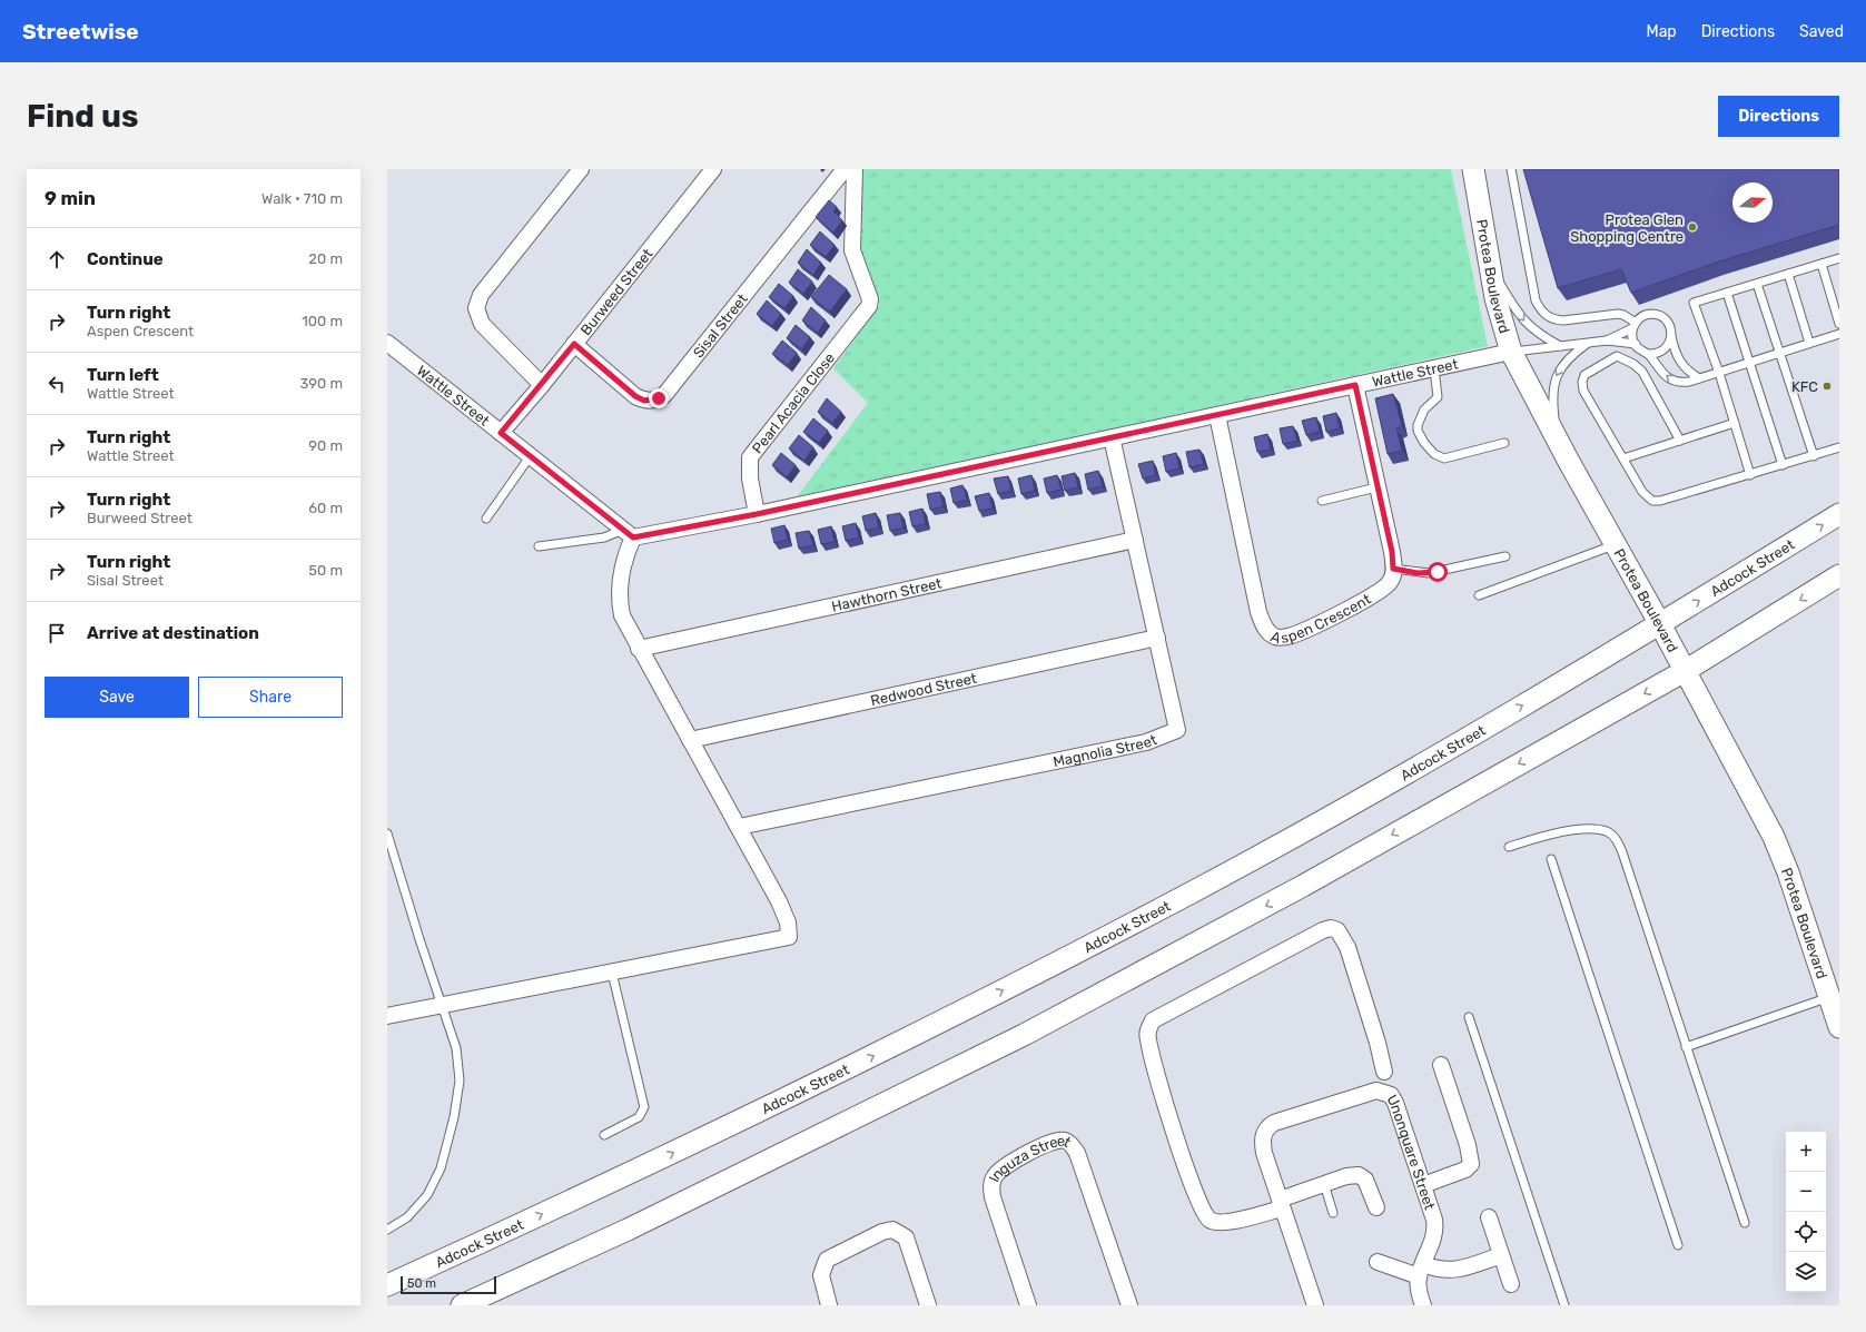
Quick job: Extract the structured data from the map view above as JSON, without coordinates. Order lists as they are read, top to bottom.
{
  "streets": {
    "main road": ["Protea Boulevard", "Adcock Street"],
    "street": [
      "Burweed Street",
      "Sisal Street",
      "Wattle Street",
      "Pearl Acacia Close",
      "Hawthorn Street",
      "Aspen Crescent",
      "Redwood Street",
      "Magnolia Street",
      "Unonquare Street",
      "Inguza Street"
    ]
  },
  "crossings": [
    ["Protea Boulevard", "Wattle Street"],
    ["Protea Boulevard", "Adcock Street"],
    ["Burweed Street", "Sisal Street"],
    ["Burweed Street", "Wattle Street"],
    ["Wattle Street", "Pearl Acacia Close"],
    ["Wattle Street", "Aspen Crescent"],
    ["Wattle Street", "Magnolia Street"],
    ["Hawthorn Street", "Magnolia Street"],
    ["Redwood Street", "Magnolia Street"]
  ],
  "places": ["Protea Glen Shopping Centre", "KFC"],
  "scale_bar": "50 m",
  "north": "right",
  "page": {
    "header": "Streetwise",
    "nav": ["Map", "Directions", "Saved"],
    "buttons": [
      "Directions",
      ["Save", "Share"]
    ],
    "title": "Find us",
    "heading": ["9 min", "Walk · 710 m"],
    "list": [
      ["Continue", "20 m"],
      ["Turn right", "Aspen Crescent", "100 m"],
      ["Turn left", "Wattle Street", "390 m"],
      ["Turn right", "Wattle Street", "90 m"],
      ["Turn right", "Burweed Street", "60 m"],
      ["Turn right", "Sisal Street", "50 m"],
      "Arrive at destination"
    ],
    "map_buttons": ["+", "−"],
    "scale": "50 m"
  }
}
